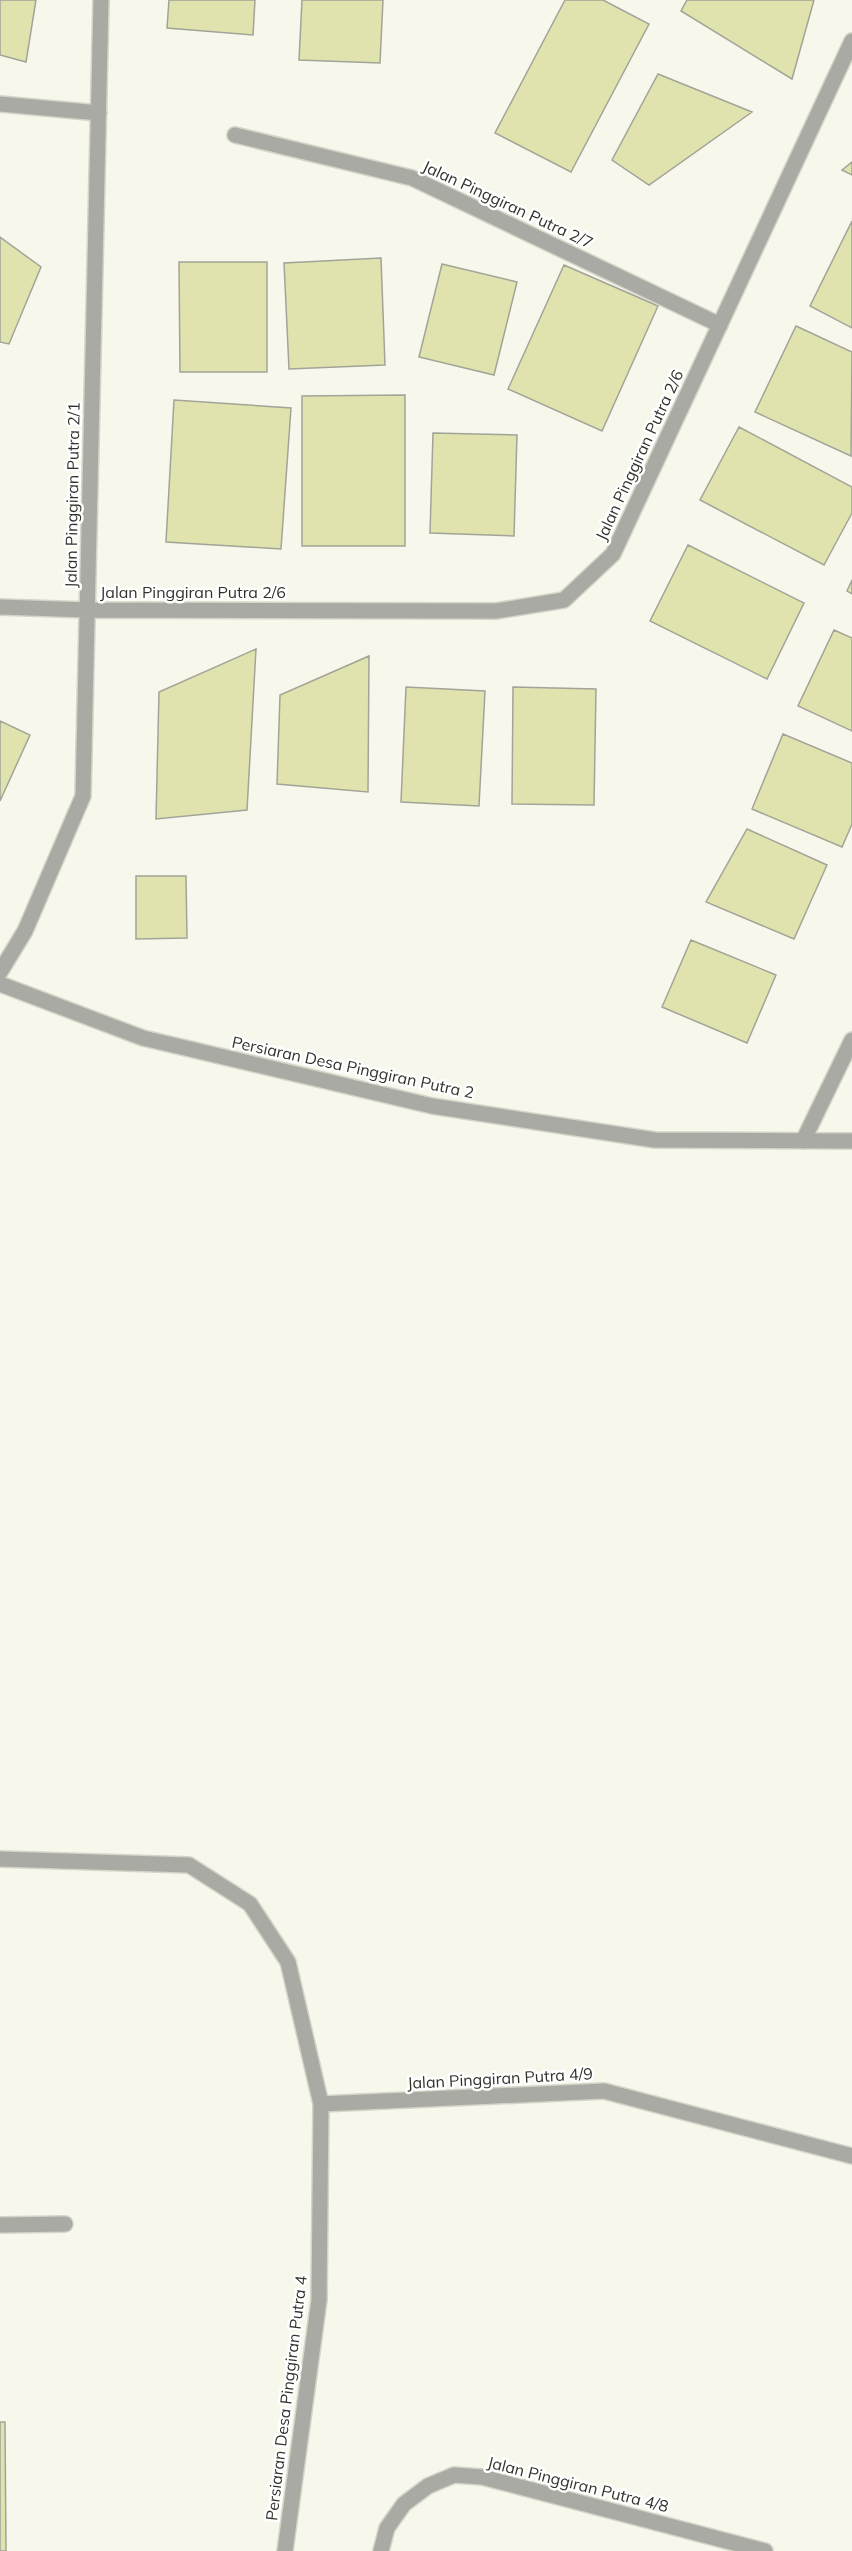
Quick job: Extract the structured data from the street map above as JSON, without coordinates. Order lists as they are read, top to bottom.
{
  "streets": {
    "street": [
      "Jalan Pinggiran Putra 2/7",
      "Jalan Pinggiran Putra 2/6",
      "Jalan Pinggiran Putra 2/1",
      "Persiaran Desa Pinggiran Putra 2",
      "Jalan Pinggiran Putra 4/9",
      "Persiaran Desa Pinggiran Putra 4",
      "Jalan Pinggiran Putra 4/8"
    ]
  },
  "crossings": [
    ["Jalan Pinggiran Putra 2/7", "Jalan Pinggiran Putra 2/6"],
    ["Jalan Pinggiran Putra 2/6", "Jalan Pinggiran Putra 2/1"],
    ["Jalan Pinggiran Putra 4/9", "Persiaran Desa Pinggiran Putra 4"]
  ]
}
